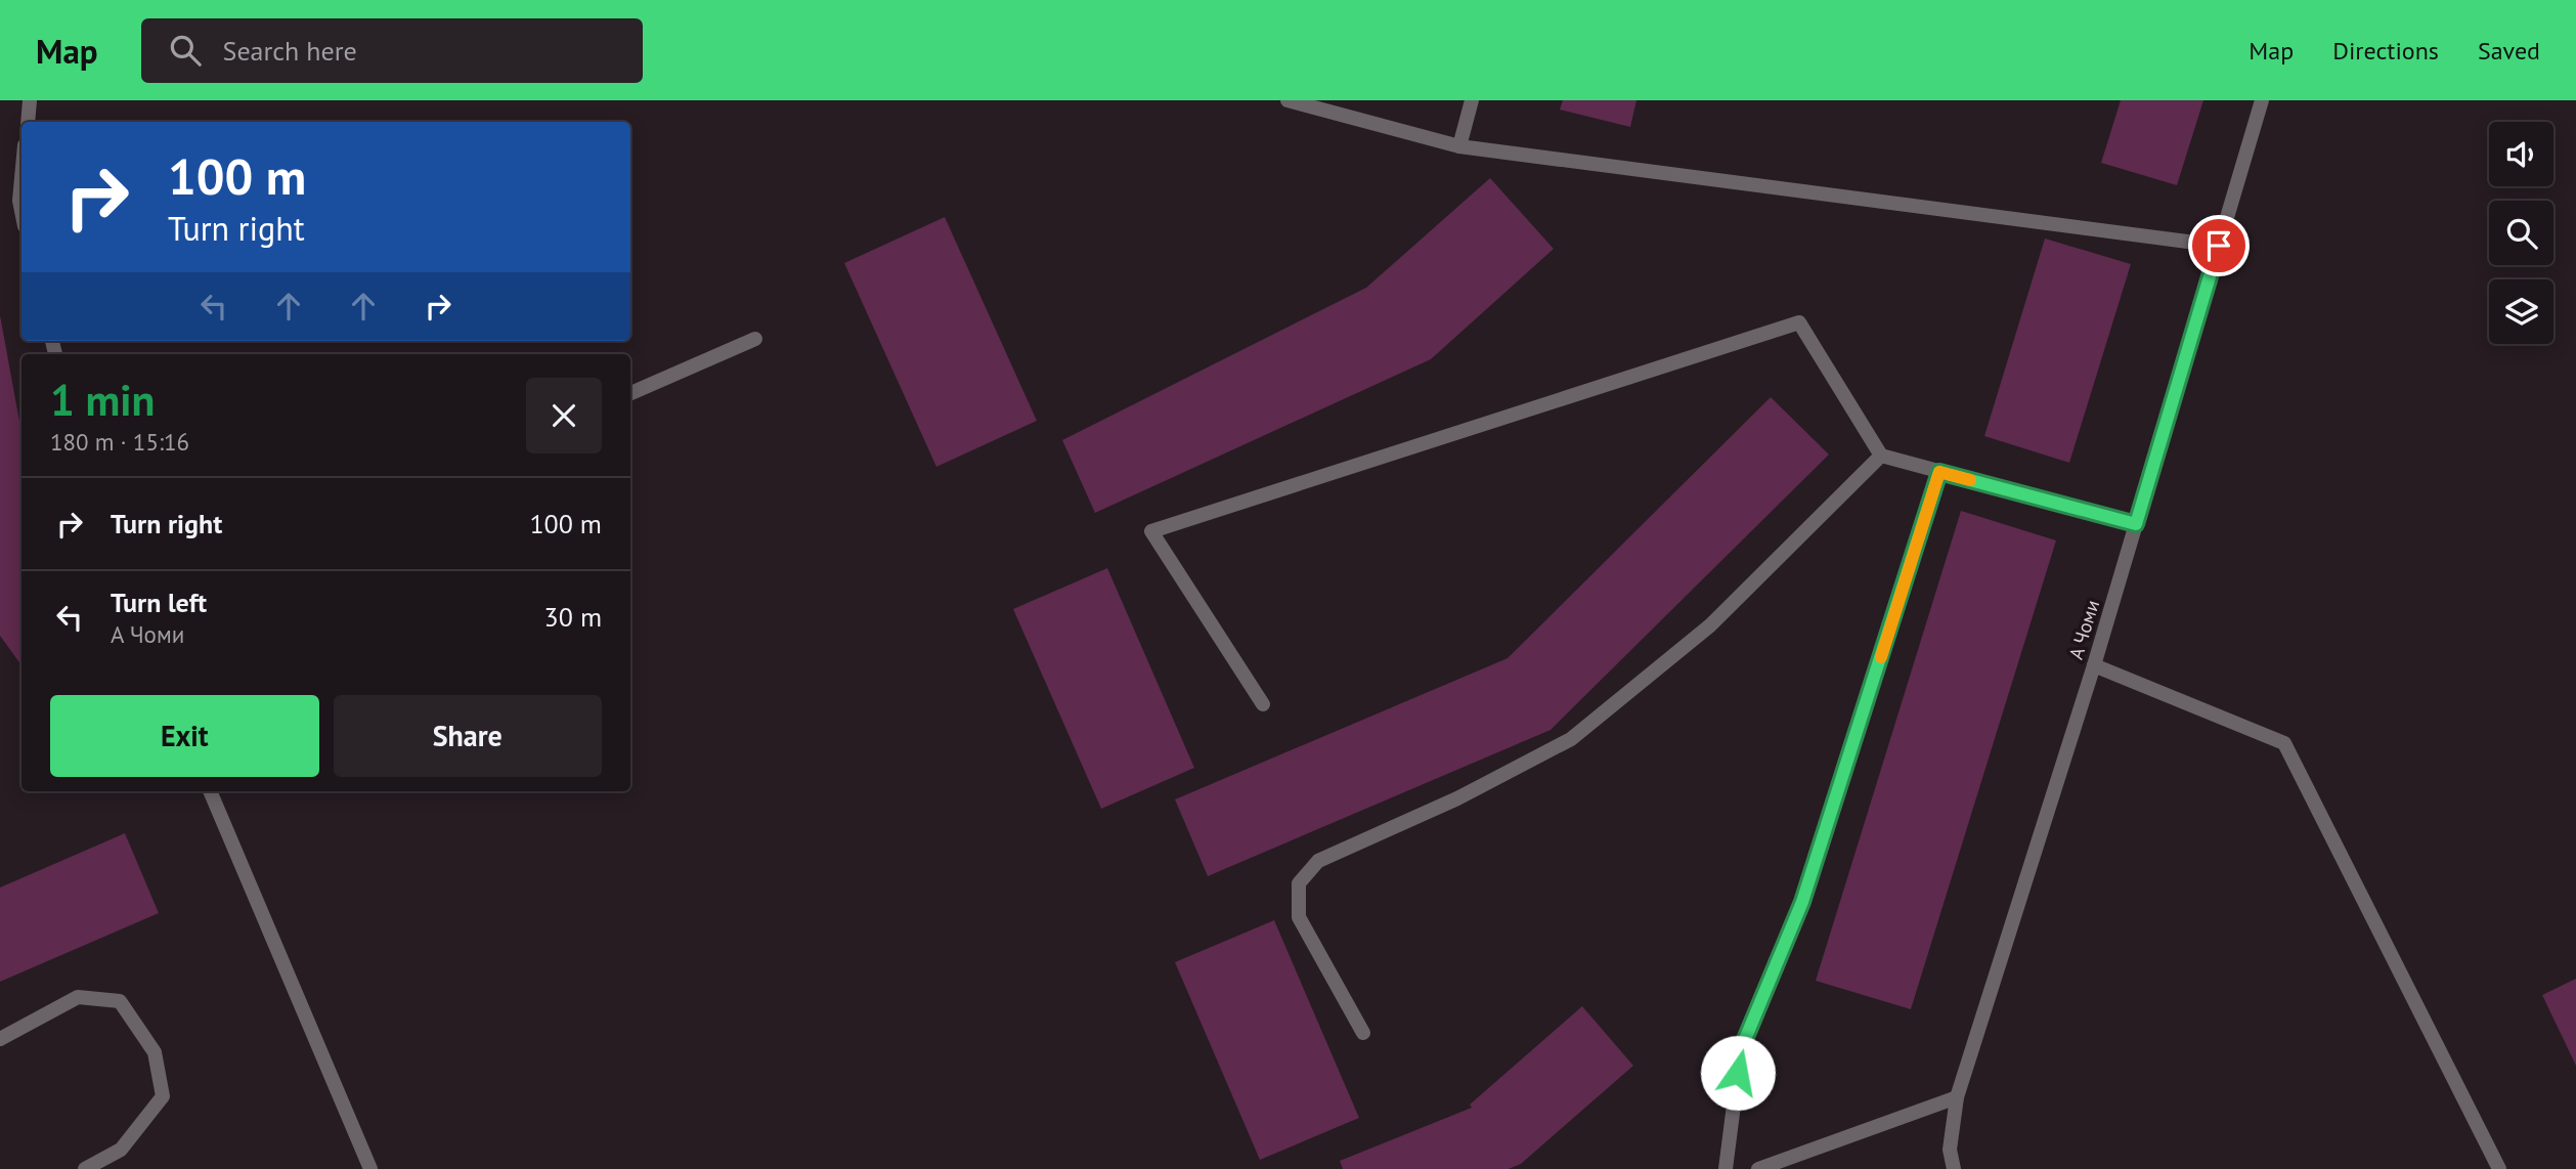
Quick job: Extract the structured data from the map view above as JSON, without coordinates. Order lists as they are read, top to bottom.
{
  "streets": {
    "street": ["А Чоми"]
  },
  "page": {
    "header": "Map",
    "search": "Search here",
    "nav": ["Map", "Directions", "Saved"],
    "turn": ["100 m", "Turn right"],
    "heading": ["1 min", "180 m · 15:16"],
    "list": [
      {
        "name": "Turn right",
        "value": "100 m"
      },
      {
        "name": "Turn left",
        "note": "А Чоми",
        "value": "30 m"
      }
    ],
    "buttons": ["Exit", "Share"]
  }
}
